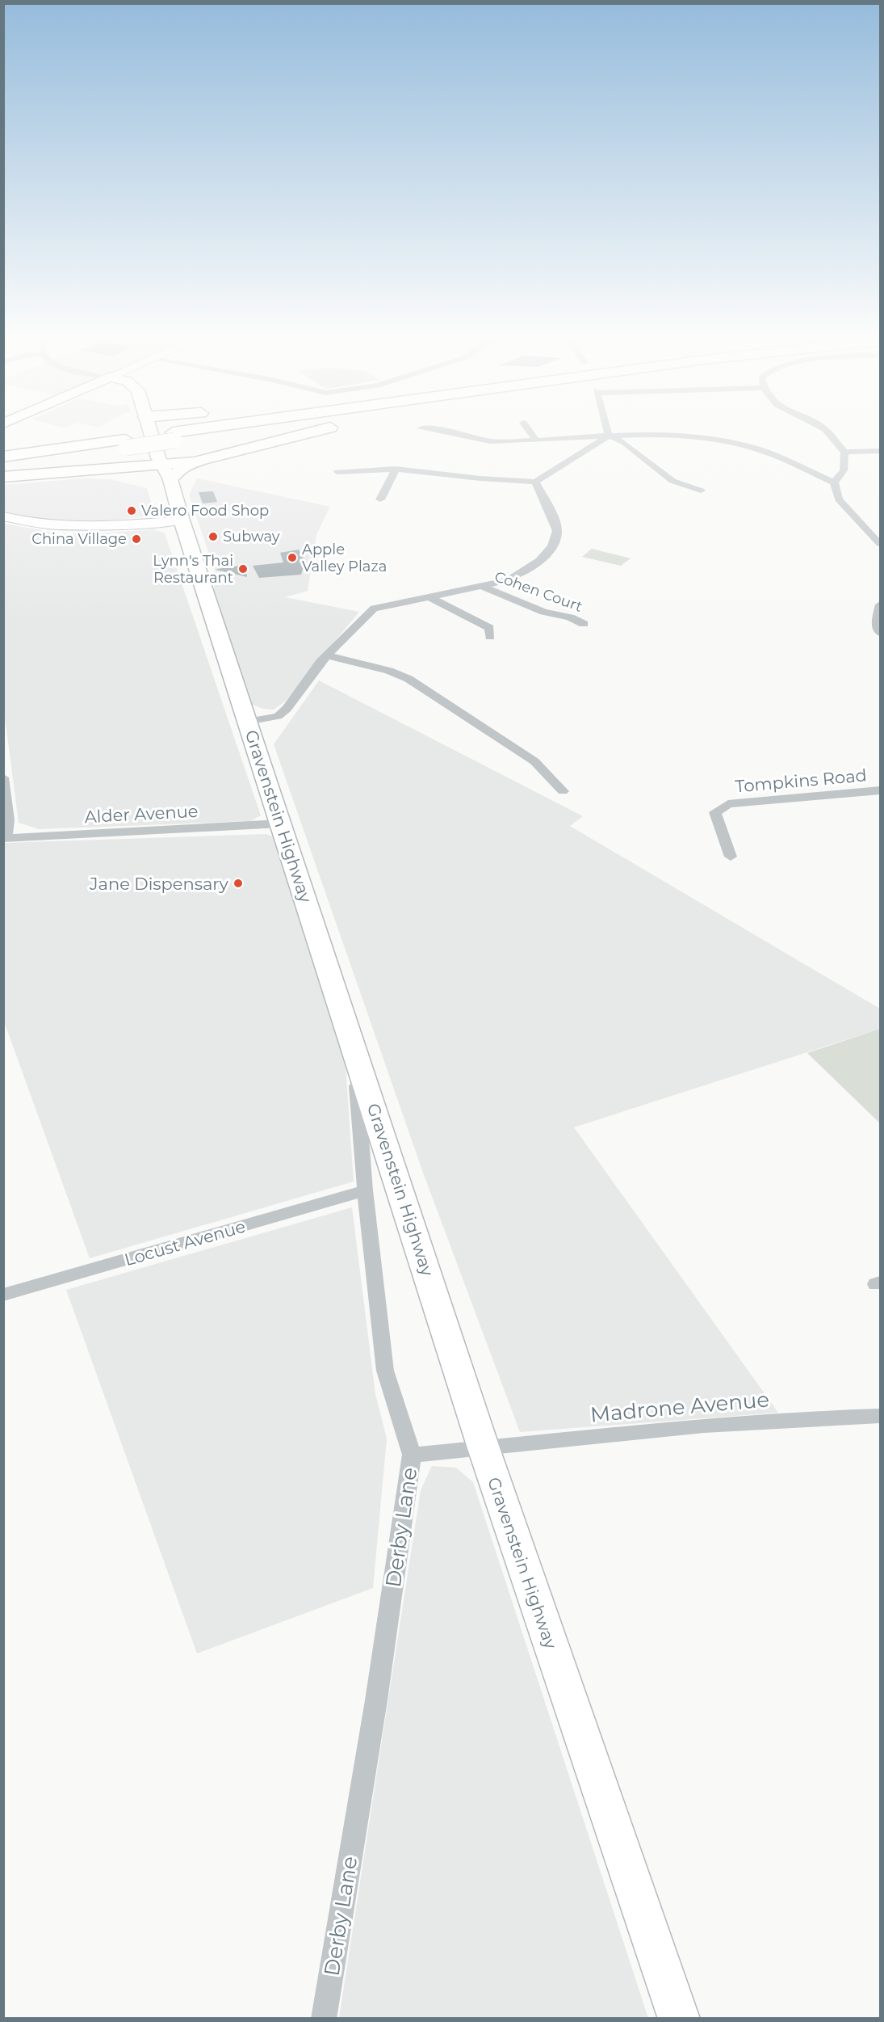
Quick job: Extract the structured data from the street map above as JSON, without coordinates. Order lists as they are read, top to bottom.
{
  "streets": {
    "main road": ["Gravenstein Highway"],
    "street": [
      "Cohen Court",
      "Tompkins Road",
      "Alder Avenue",
      "Locust Avenue",
      "Madrone Avenue",
      "Derby Lane"
    ]
  },
  "crossings": [
    ["Alder Avenue", "Gravenstein Highway"],
    ["Gravenstein Highway", "Madrone Avenue"],
    ["Gravenstein Highway", "Derby Lane"],
    ["Locust Avenue", "Derby Lane"],
    ["Madrone Avenue", "Derby Lane"]
  ],
  "places": [
    "Valero Food Shop",
    "Subway",
    "China Village",
    "Apple Valley Plaza",
    "Lynn's Thai Restaurant",
    "Jane Dispensary"
  ]
}
